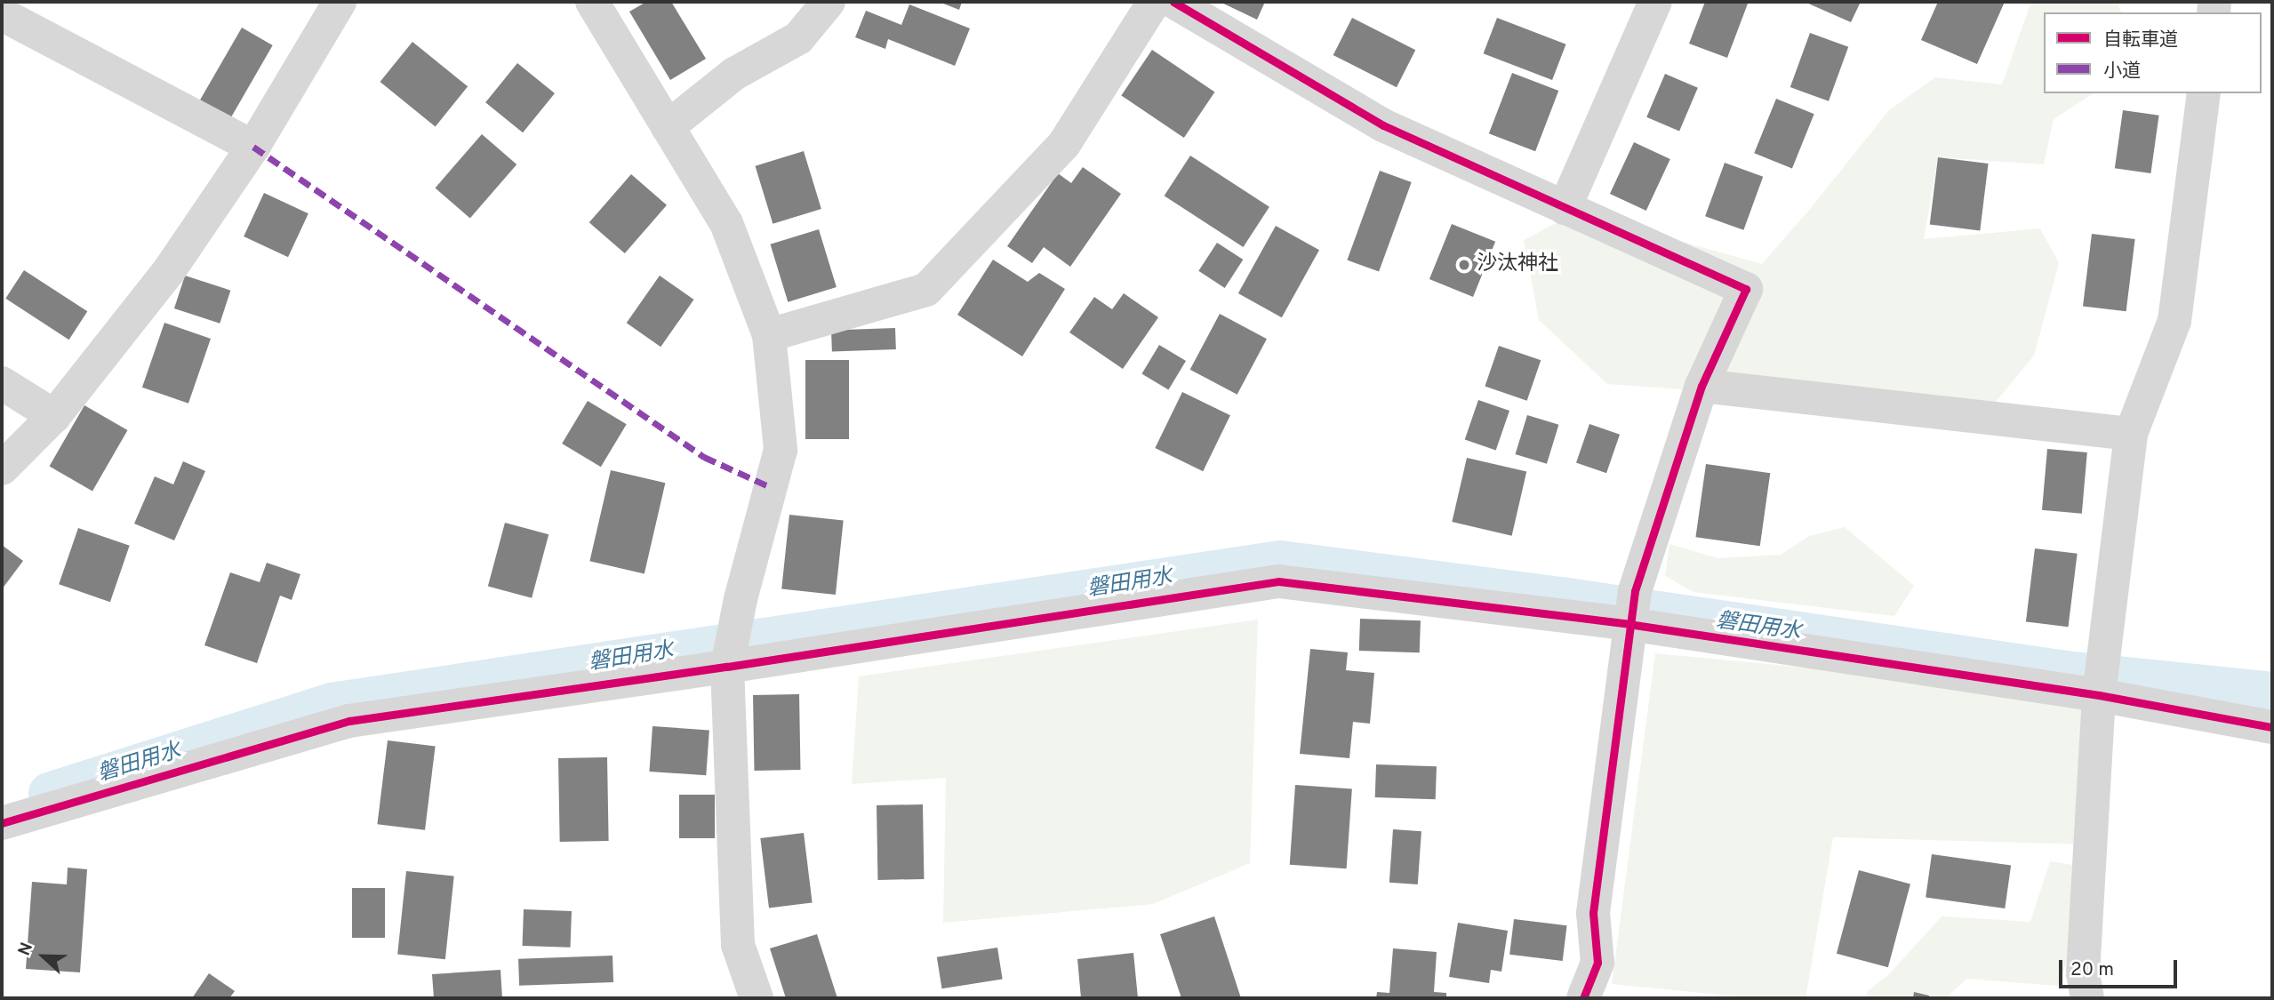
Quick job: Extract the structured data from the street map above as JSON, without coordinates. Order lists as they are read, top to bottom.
{
  "water": ["磐田用水"],
  "places": ["沙汰神社"],
  "legend": ["自転車道", "小道"],
  "scale_bar": "20 m",
  "north": "left"
}
